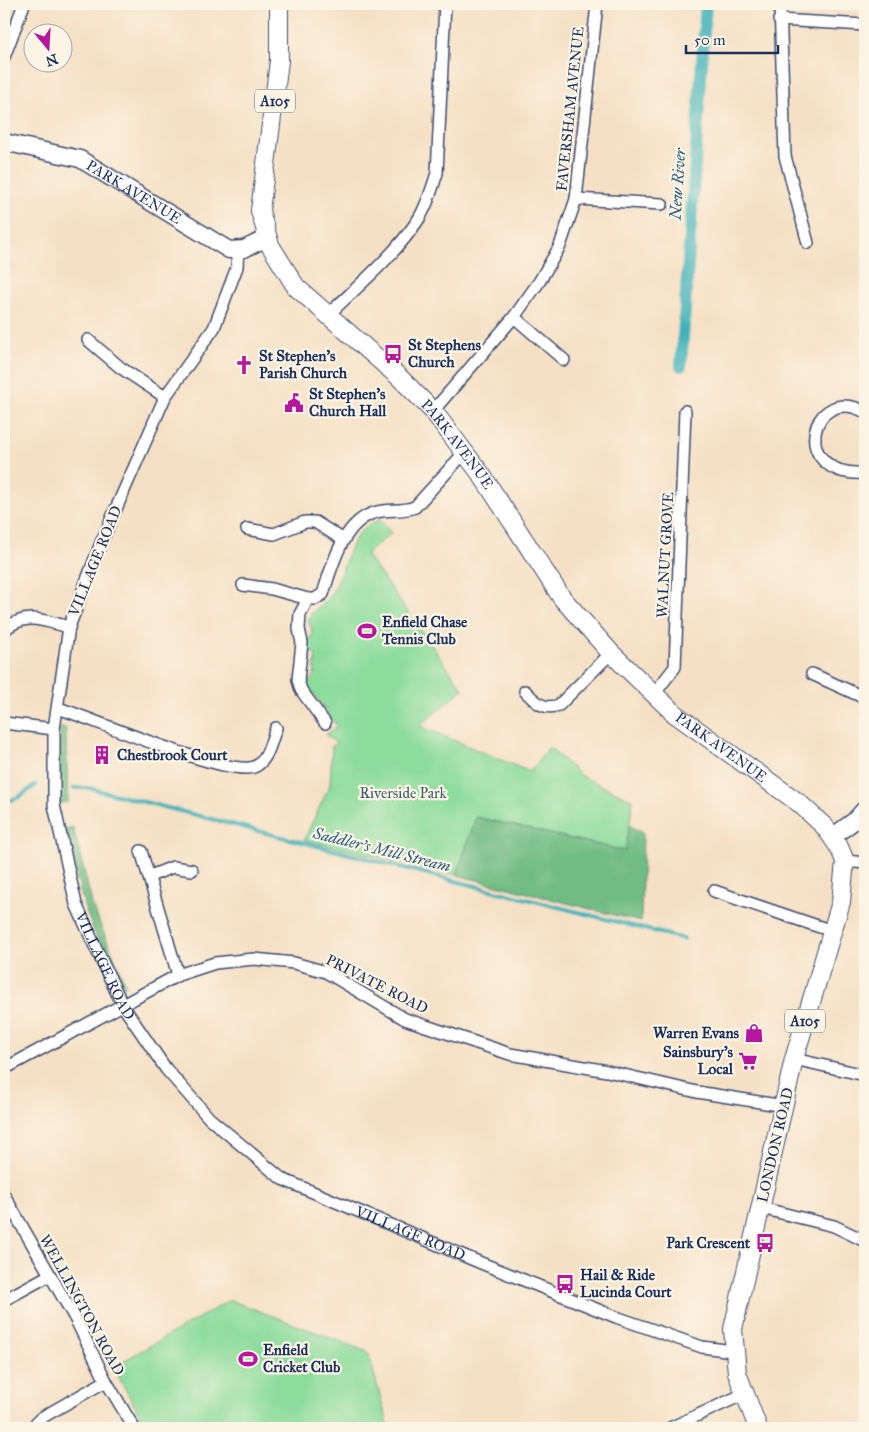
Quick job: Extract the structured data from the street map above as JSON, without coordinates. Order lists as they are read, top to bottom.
{
  "streets": {
    "main road": ["A105", "PARK AVENUE", "LONDON ROAD"],
    "street": [
      "FAVERSHAM AVENUE",
      "WALNUT GROVE",
      "VILLAGE ROAD",
      "PRIVATE ROAD",
      "WELLINGTON ROAD"
    ]
  },
  "crossings": [
    ["A105", "PARK AVENUE"],
    ["FAVERSHAM AVENUE", "PARK AVENUE"],
    ["PARK AVENUE", "WALNUT GROVE"],
    ["PARK AVENUE", "VILLAGE ROAD"],
    ["PARK AVENUE", "LONDON ROAD"],
    ["VILLAGE ROAD", "PRIVATE ROAD"],
    ["VILLAGE ROAD", "LONDON ROAD"],
    ["PRIVATE ROAD", "LONDON ROAD"]
  ],
  "water": ["New River", "Saddler's Mill Stream"],
  "parks": ["Riverside Park"],
  "places": {
    "bus stop": ["St Stephens Church", "Park Crescent", "Hail & Ride Lucinda Court"],
    "church": ["St Stephen's Parish Church"],
    "public building": ["St Stephen's Church Hall"],
    "sports": ["Enfield Chase Tennis Club", "Enfield Cricket Club"],
    "building": ["Chestbrook Court"],
    "shop": ["Warren Evans"],
    "supermarket": ["Sainsbury's Local"]
  },
  "scale_bar": "50 m",
  "north": "bottom"
}
